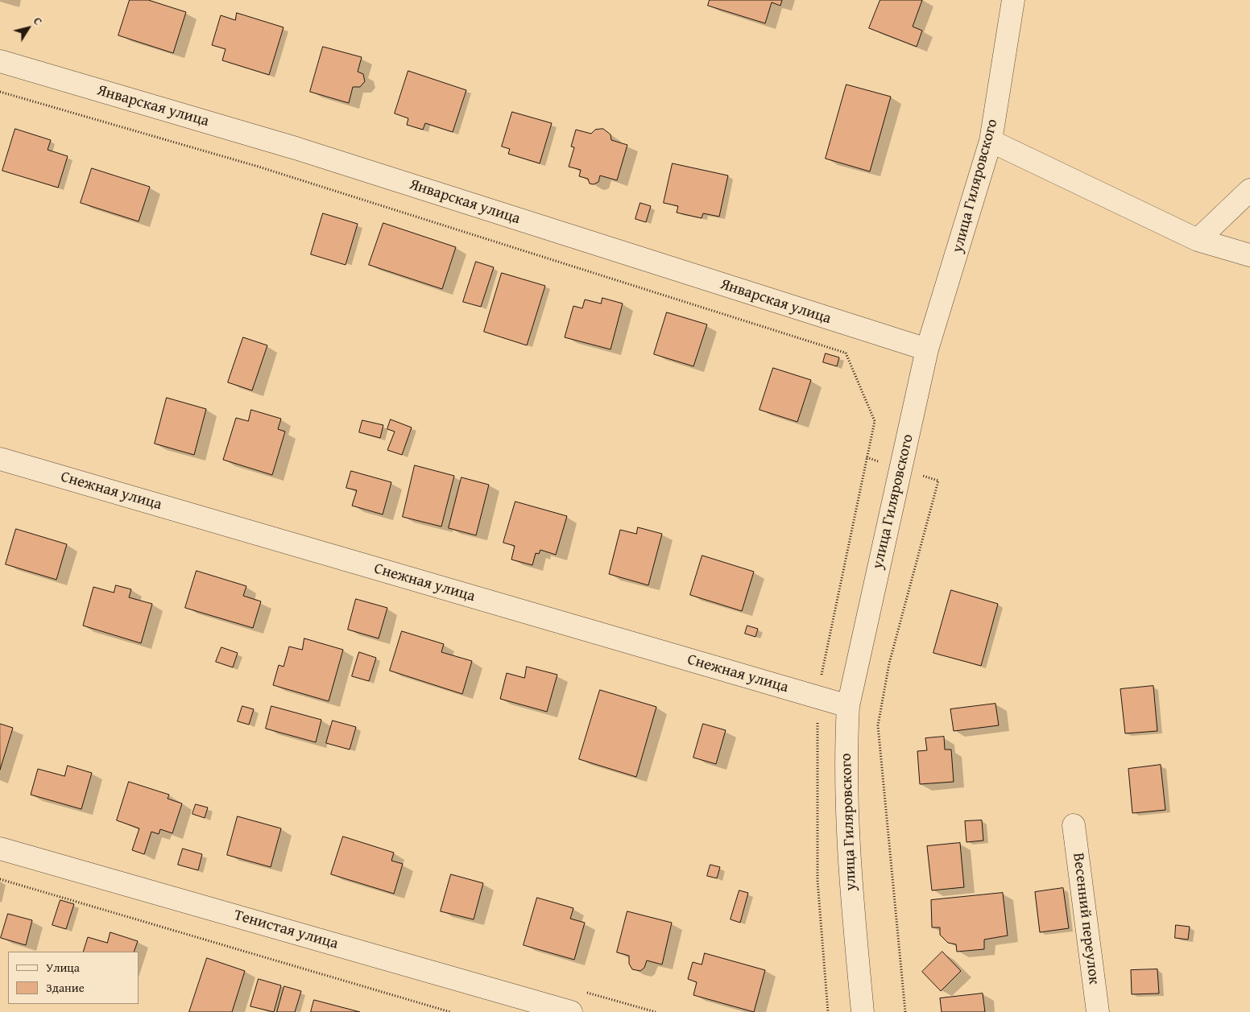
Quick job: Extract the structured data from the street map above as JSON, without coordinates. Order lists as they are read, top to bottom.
{
  "streets": {
    "street": [
      "Январская улица",
      "улица Гиляровского",
      "Снежная улица",
      "Весенний переулок",
      "Тенистая улица"
    ]
  },
  "crossings": [
    ["Январская улица", "улица Гиляровского"],
    ["улица Гиляровского", "Снежная улица"]
  ],
  "legend": ["Улица", "Здание"],
  "north": "top right"
}
